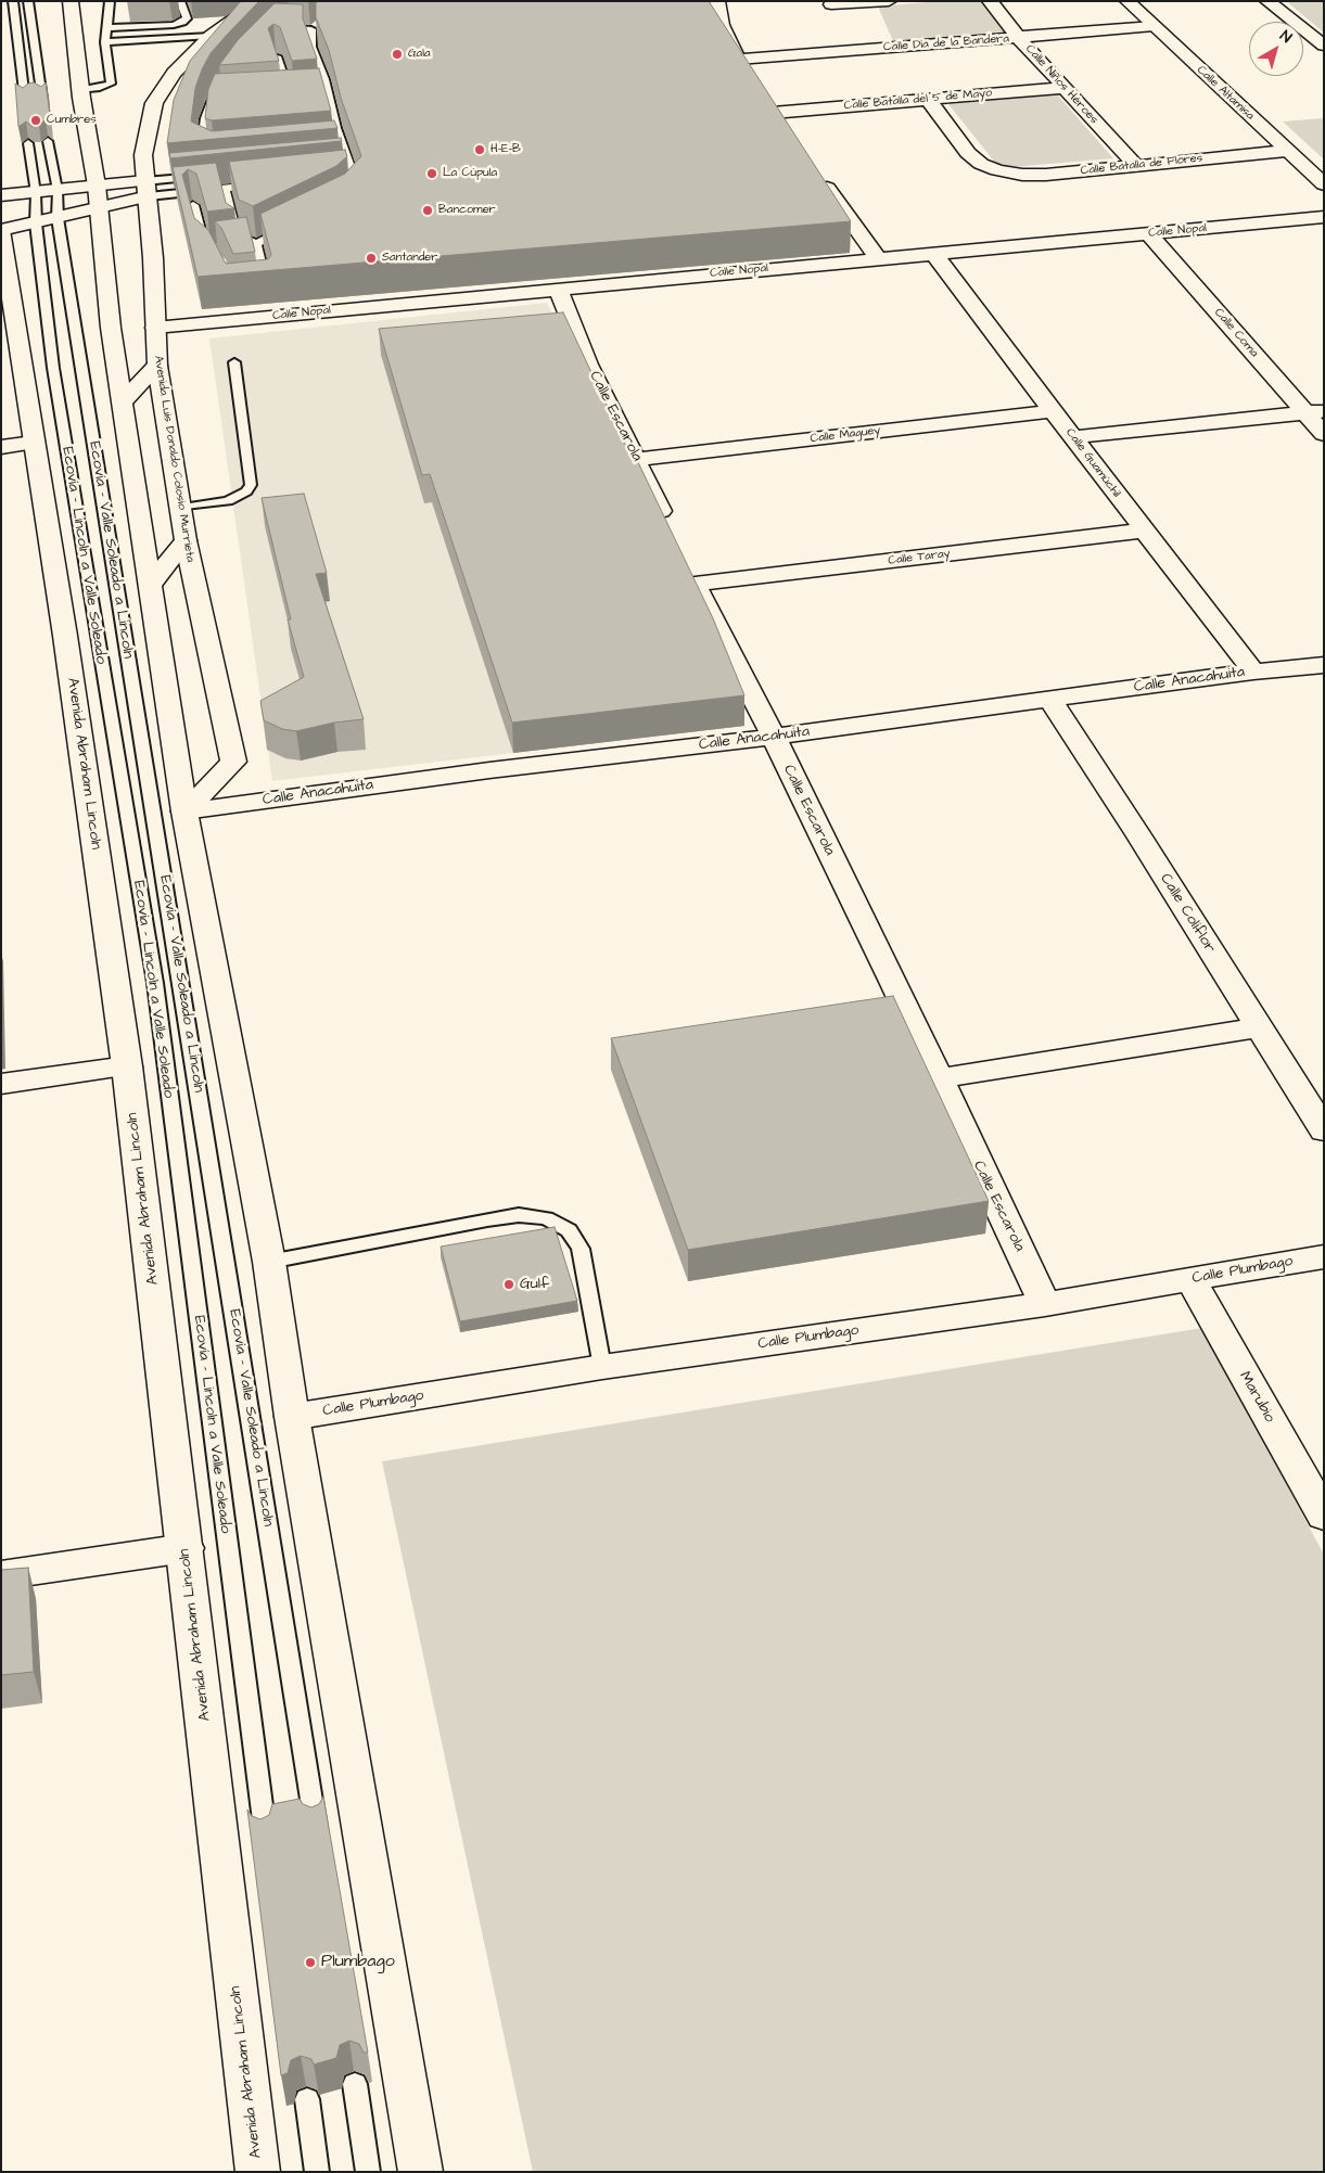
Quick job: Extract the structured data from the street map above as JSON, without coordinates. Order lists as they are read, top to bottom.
{
  "streets": {
    "street": [
      "Calle Día de la Bandera",
      "Calle Niños Héroes",
      "Calle Altamisa",
      "Calle Batalla del 5 de Mayo",
      "Calle Batalla de Flores",
      "Calle Nopal",
      "Calle Coma",
      "Calle Escarola",
      "Calle Maguey",
      "Avenida Luis Donaldo Colosio Murrieta",
      "Calle Guamúchil",
      "Calle Taray",
      "Calle Anacahuita",
      "Avenida Abraham Lincoln",
      "Calle Coliflor",
      "Calle Plumbago",
      "Marubio"
    ],
    "lane": ["Ecovía - Valle Soleado a Lincoln", "Ecovía - Lincoln a Valle Soleado"]
  },
  "crossings": [
    ["Calle Día de la Bandera", "Calle Niños Héroes"],
    ["Calle Día de la Bandera", "Calle Altamisa"],
    ["Calle Niños Héroes", "Calle Batalla del 5 de Mayo"],
    ["Calle Niños Héroes", "Calle Batalla de Flores"],
    ["Calle Altamisa", "Calle Batalla de Flores"],
    ["Calle Batalla del 5 de Mayo", "Calle Batalla de Flores"],
    ["Calle Nopal", "Calle Coma"],
    ["Calle Nopal", "Calle Escarola"],
    ["Calle Nopal", "Avenida Luis Donaldo Colosio Murrieta"],
    ["Calle Nopal", "Calle Guamúchil"],
    ["Calle Escarola", "Calle Maguey"],
    ["Calle Escarola", "Calle Taray"],
    ["Calle Escarola", "Calle Anacahuita"],
    ["Calle Escarola", "Calle Plumbago"],
    ["Calle Maguey", "Calle Guamúchil"],
    ["Avenida Luis Donaldo Colosio Murrieta", "Calle Anacahuita"],
    ["Calle Guamúchil", "Calle Taray"],
    ["Calle Guamúchil", "Calle Anacahuita"],
    ["Calle Anacahuita", "Calle Coliflor"],
    ["Calle Plumbago", "Marubio"]
  ],
  "places": [
    "Gala",
    "Cumbres",
    "H-E-B",
    "La Cúpula",
    "Bancomer",
    "Santander",
    "Gulf",
    "Plumbago"
  ],
  "north": "top right"
}
